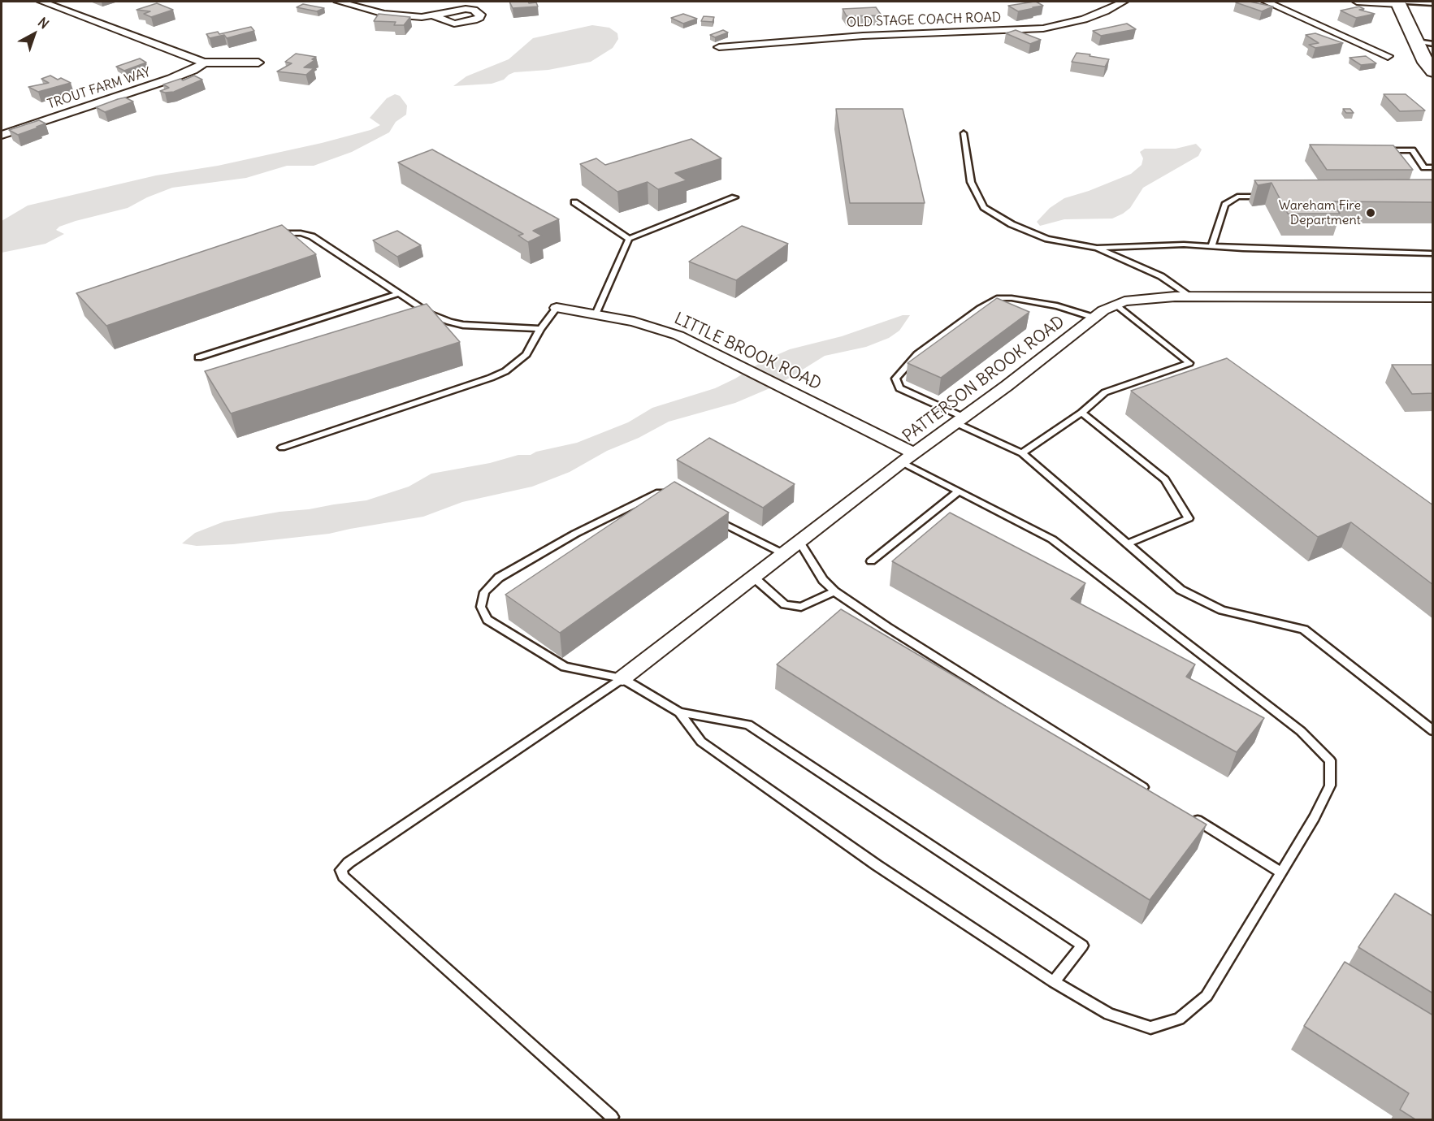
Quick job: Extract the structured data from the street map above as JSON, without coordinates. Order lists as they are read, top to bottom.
{
  "streets": {
    "street": [
      "OLD STAGE COACH ROAD",
      "TROUT FARM WAY",
      "LITTLE BROOK ROAD",
      "PATTERSON BROOK ROAD"
    ]
  },
  "crossings": [
    ["LITTLE BROOK ROAD", "PATTERSON BROOK ROAD"]
  ],
  "places": ["Wareham Fire Department"],
  "north": "top right"
}
